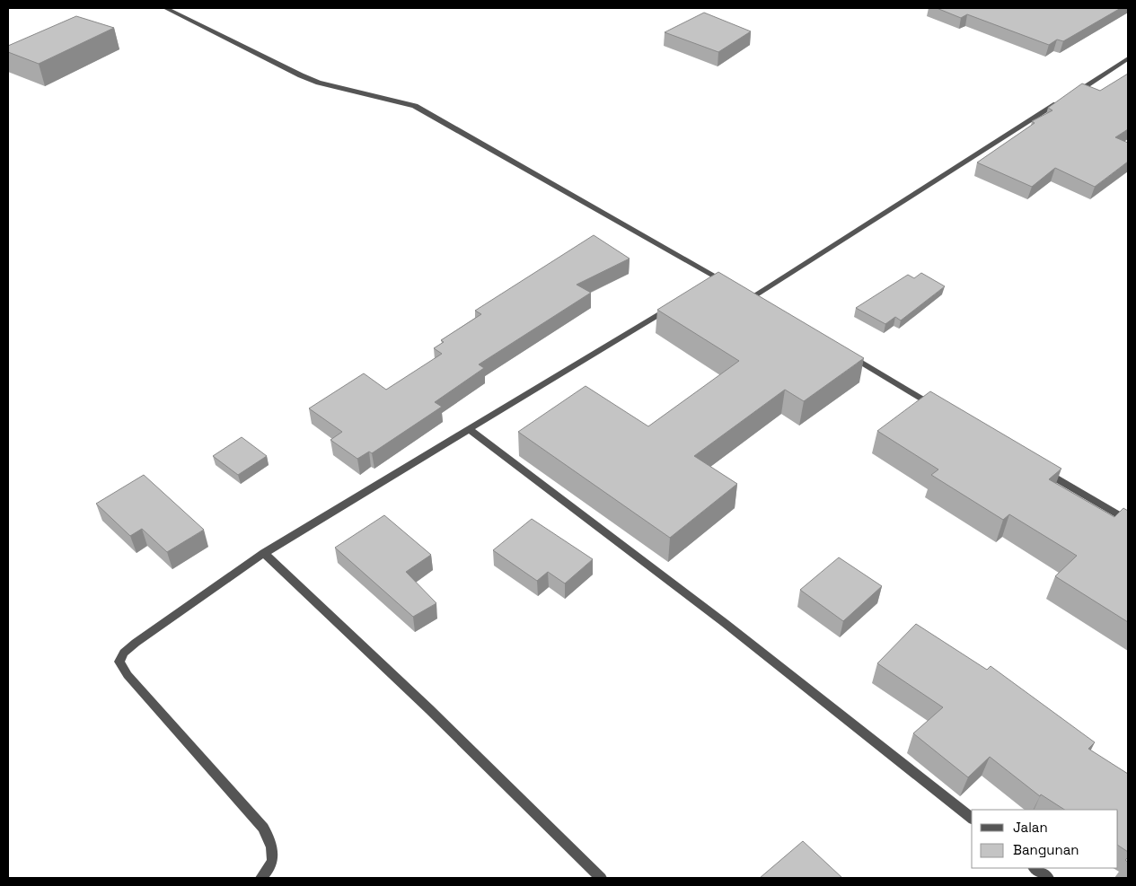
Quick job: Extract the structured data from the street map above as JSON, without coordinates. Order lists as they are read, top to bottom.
{
  "legend": ["Jalan", "Bangunan"]
}
